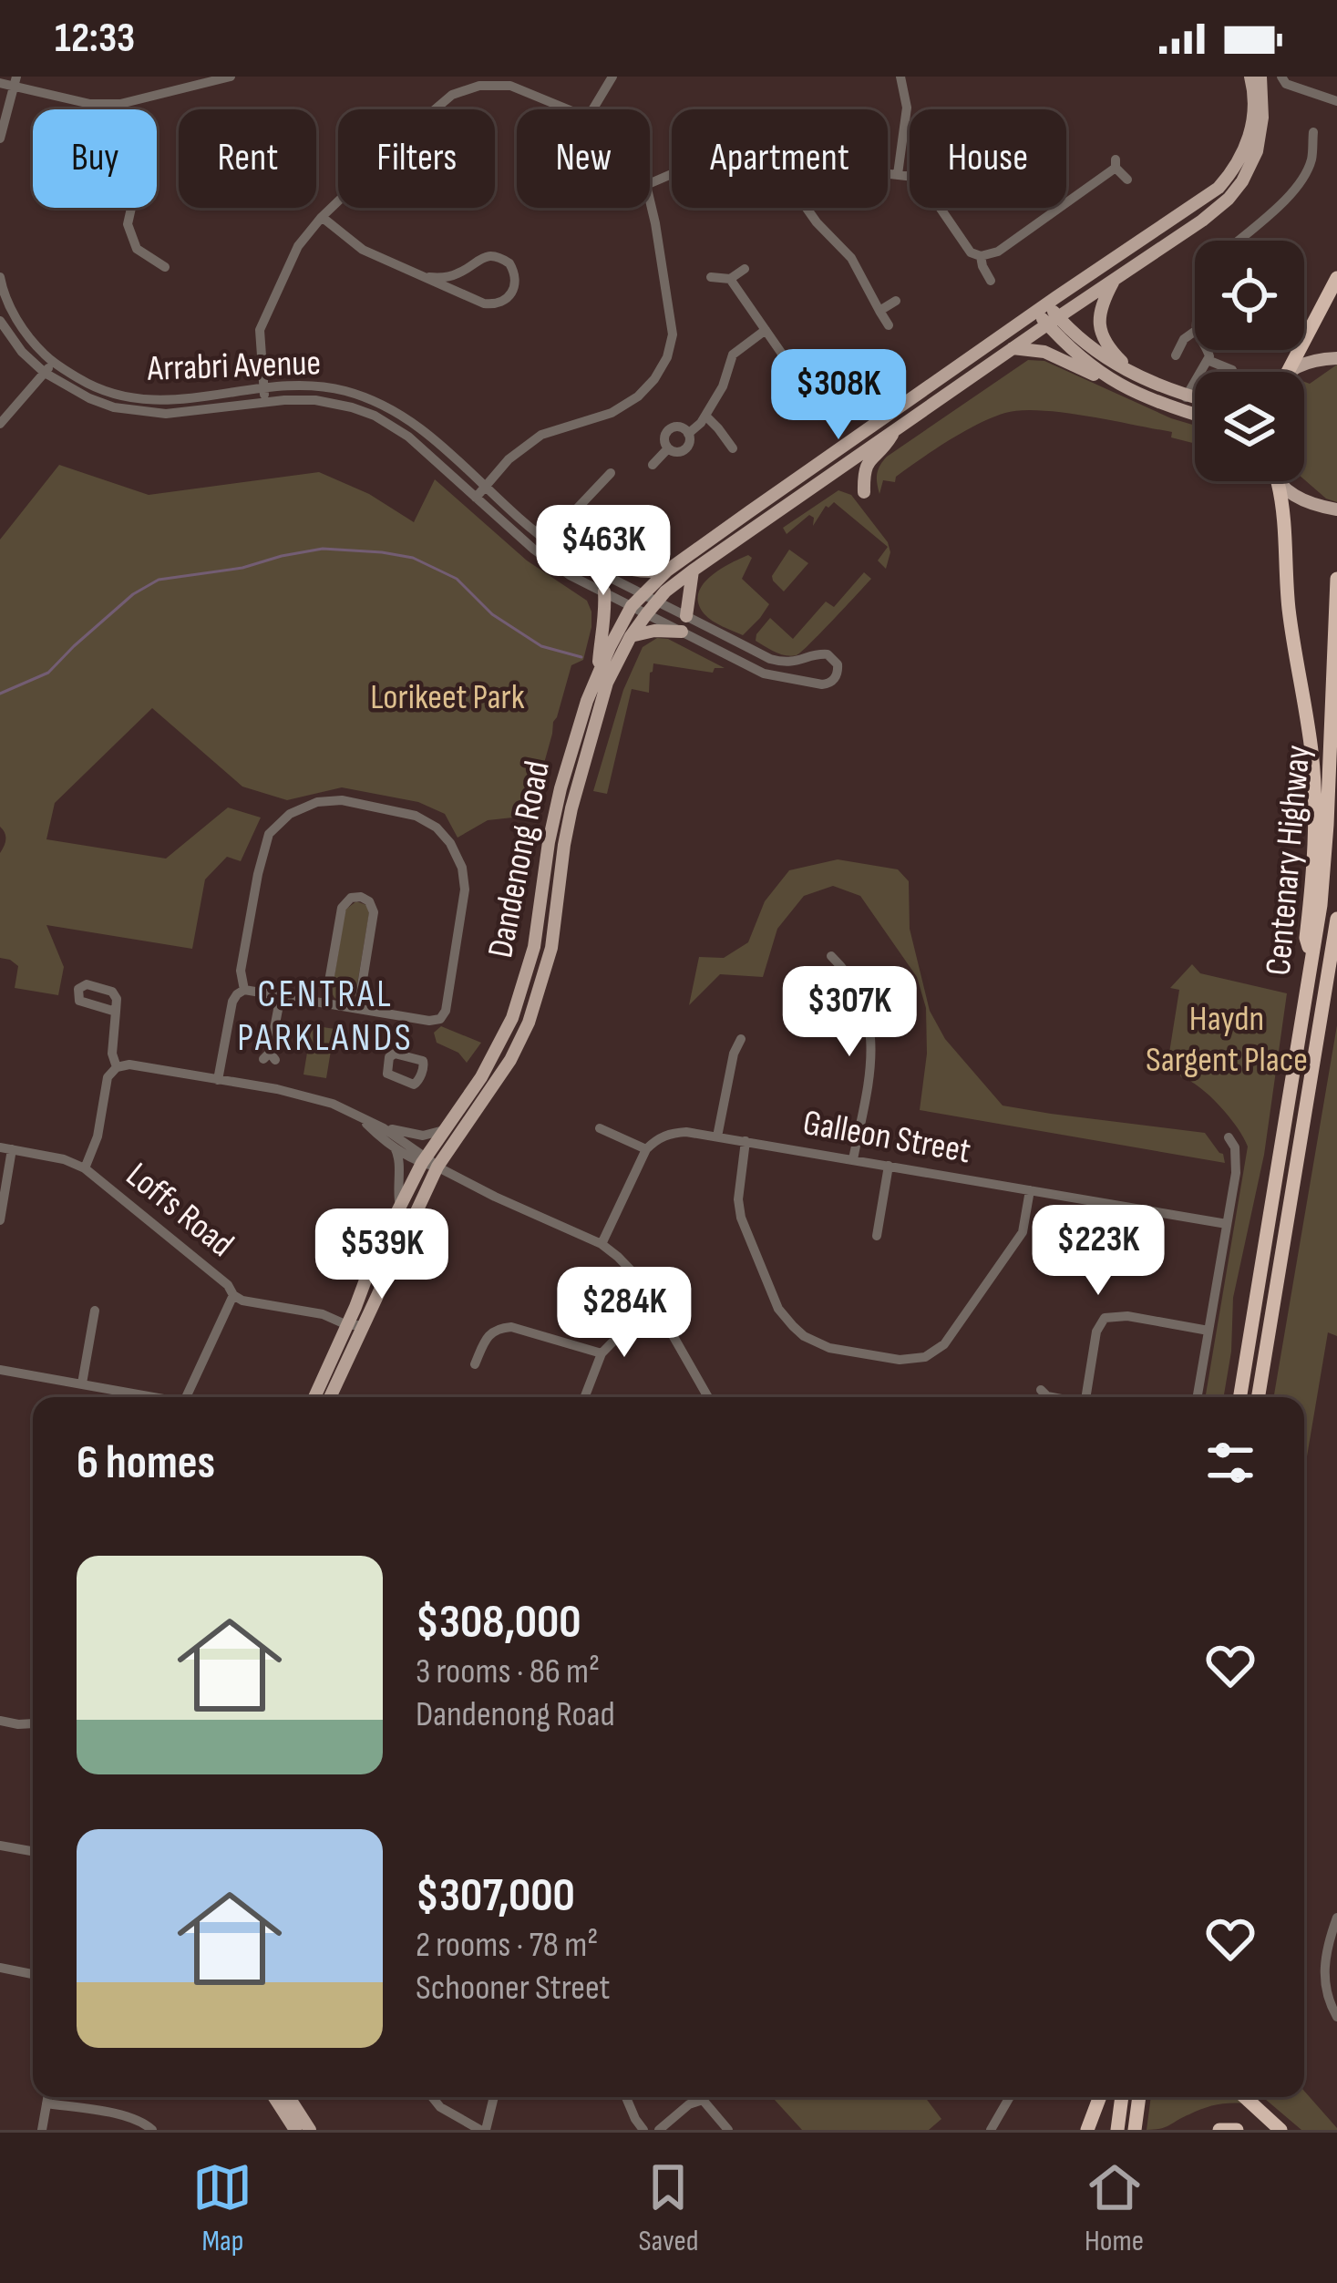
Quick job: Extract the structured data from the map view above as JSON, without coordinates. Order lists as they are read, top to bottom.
{
  "streets": {
    "highway": ["Centenary Highway"],
    "main road": ["Dandenong Road"],
    "street": ["Arrabri Avenue", "Galleon Street", "Loffs Road"]
  },
  "crossings": [
    ["Arrabri Avenue", "Dandenong Road"],
    ["Dandenong Road", "Loffs Road"]
  ],
  "districts": ["CENTRAL PARKLANDS"],
  "parks": ["Lorikeet Park", "Haydn Sargent Place"],
  "page": {
    "status": "12:33",
    "chip": [
      "Buy",
      "Rent",
      "Filters",
      "New",
      "Apartment",
      "House"
    ],
    "price": [
      "$308K",
      "$463K",
      "$307K",
      "$223K",
      "$539K",
      "$284K"
    ],
    "heading": "6 homes",
    "list": [
      {
        "name": "$308,000",
        "note": "3 rooms · 86 m² · Dandenong Road"
      },
      {
        "name": "$307,000",
        "note": "2 rooms · 78 m² · Schooner Street"
      }
    ],
    "tabs": ["Map", "Saved", "Home"]
  }
}
